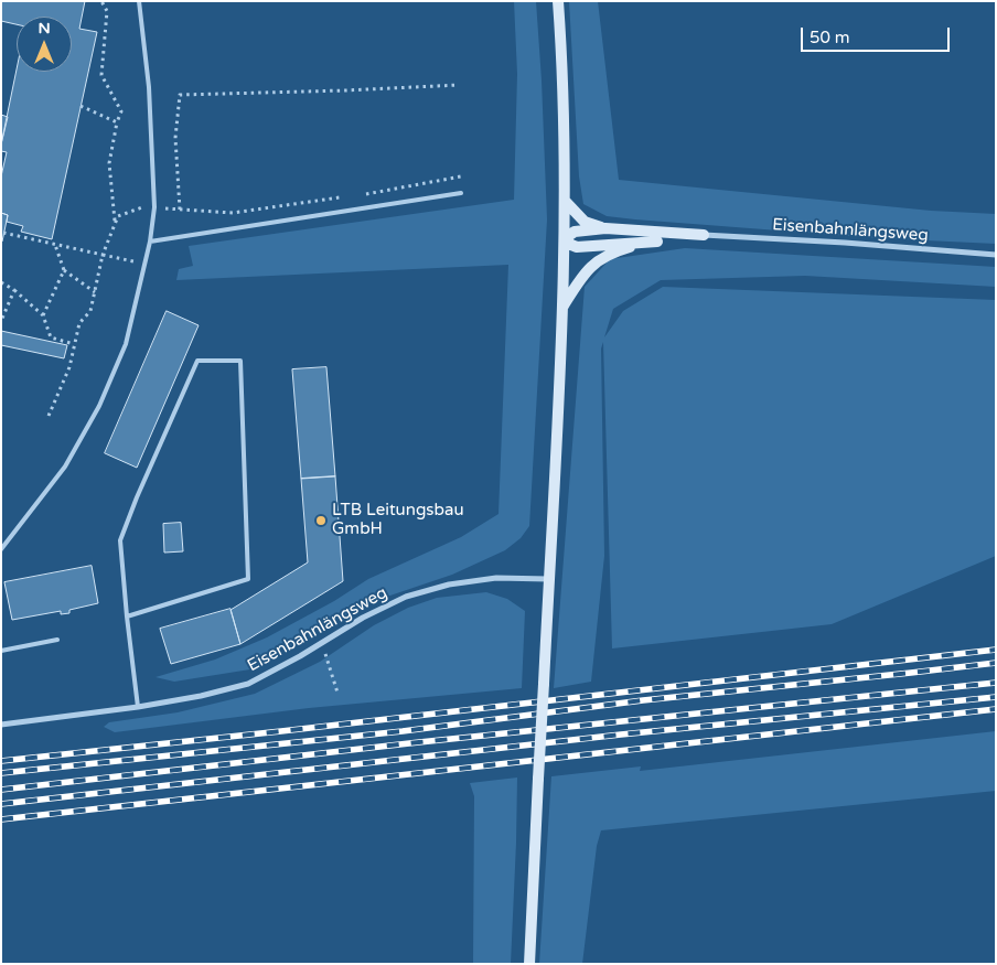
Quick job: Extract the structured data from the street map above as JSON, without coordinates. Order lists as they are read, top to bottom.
{
  "streets": {
    "street": ["Eisenbahnlängsweg"]
  },
  "places": ["LTB Leitungsbau GmbH"],
  "scale_bar": "50 m",
  "north": "top"
}
